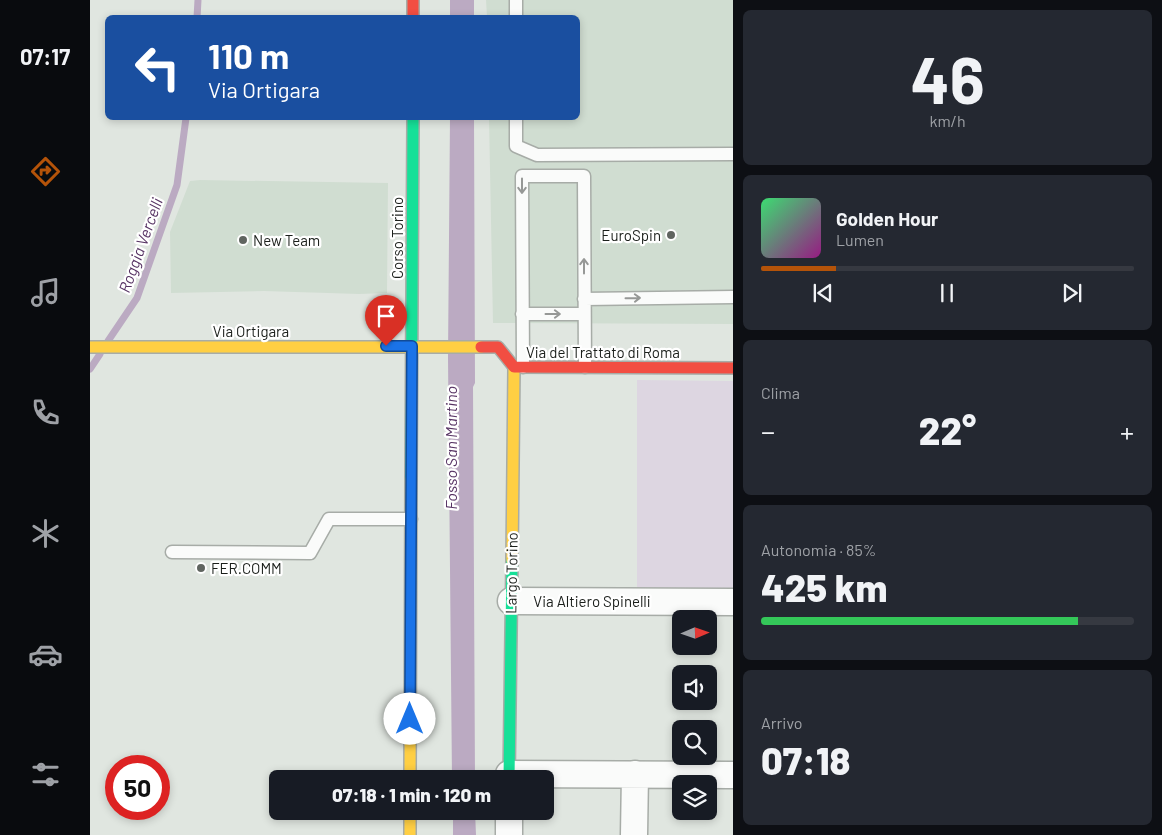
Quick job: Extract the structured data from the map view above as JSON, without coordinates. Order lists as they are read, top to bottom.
{
  "streets": {
    "street": [
      "Corso Torino",
      "Via Ortigara",
      "Via del Trattato di Roma",
      "Largo Torino",
      "Via Altiero Spinelli"
    ]
  },
  "crossings": [
    ["Corso Torino", "Via Ortigara"],
    ["Via Ortigara", "Via del Trattato di Roma"],
    ["Via del Trattato di Roma", "Largo Torino"],
    ["Largo Torino", "Via Altiero Spinelli"]
  ],
  "water": ["Roggia Vercelli", "Fosso San Martino"],
  "places": ["EuroSpin", "New Team", "FER.COMM"],
  "north": "right",
  "page": {
    "tabs": "07:17",
    "tile": [
      ["46", "km/h"],
      "Clima",
      ["Autonomia · 85%", "425 km"],
      ["Arrivo", "07:18"]
    ],
    "turn": ["110 m", "Via Ortigara"],
    "song": ["Golden Hour", "Lumen"],
    "heat": ["−", "22°", "+"],
    "limit": "50",
    "trip": "07:18 · 1 min · 120 m"
  }
}
